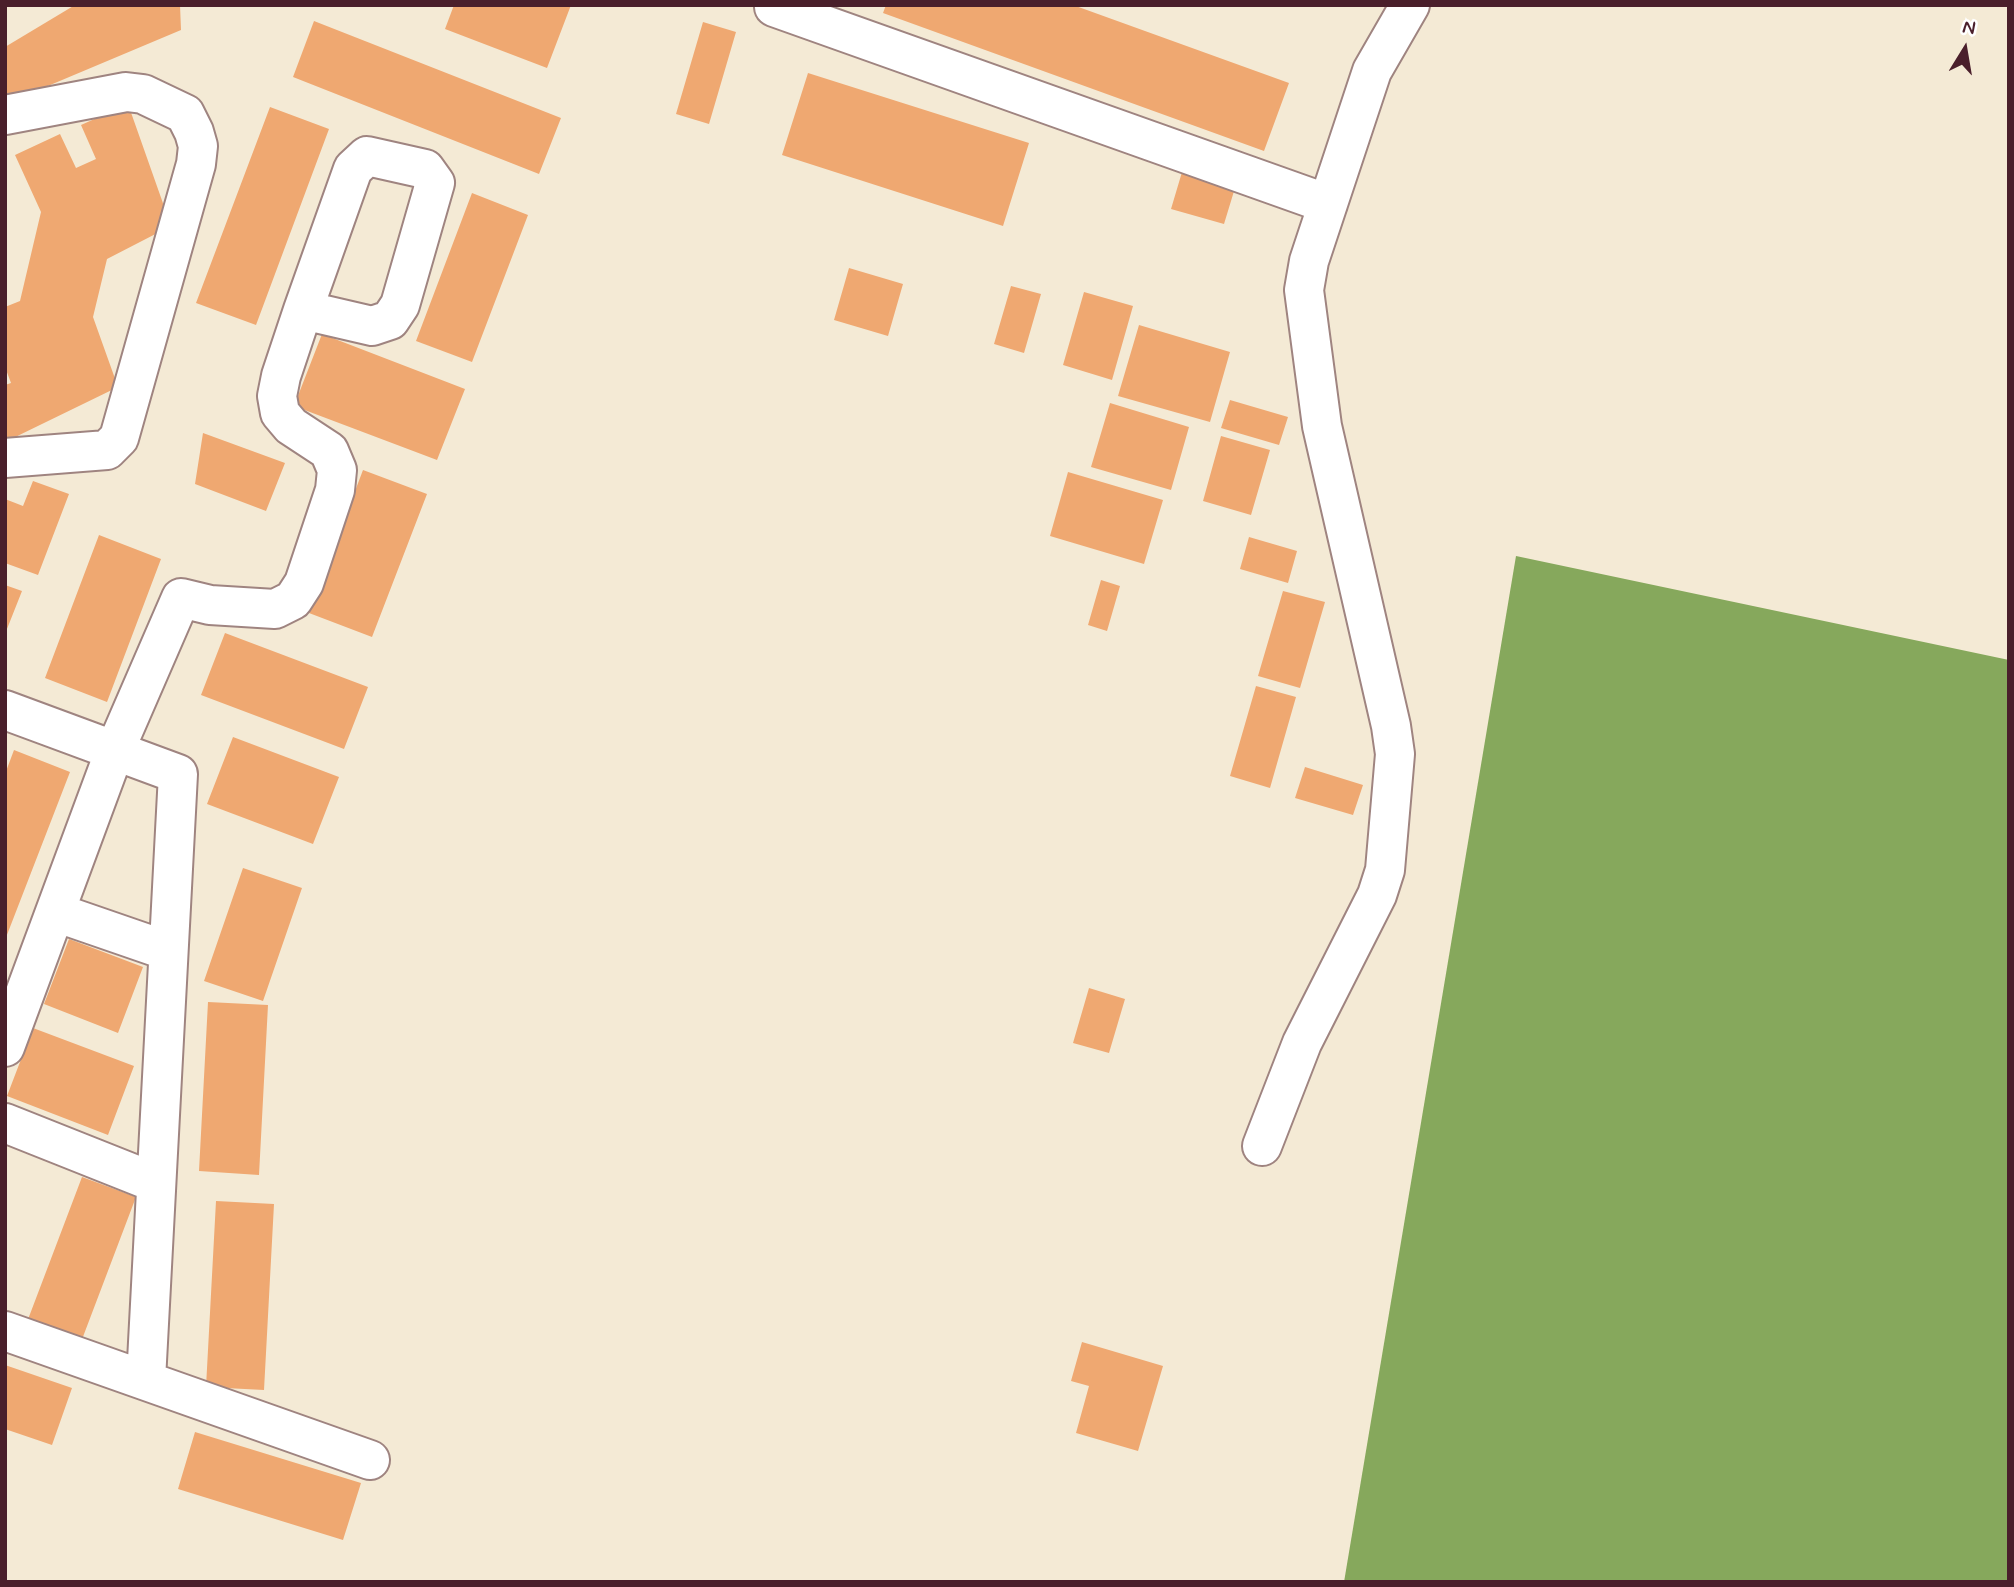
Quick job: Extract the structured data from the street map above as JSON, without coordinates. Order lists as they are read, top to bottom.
{
  "north": "top"
}
